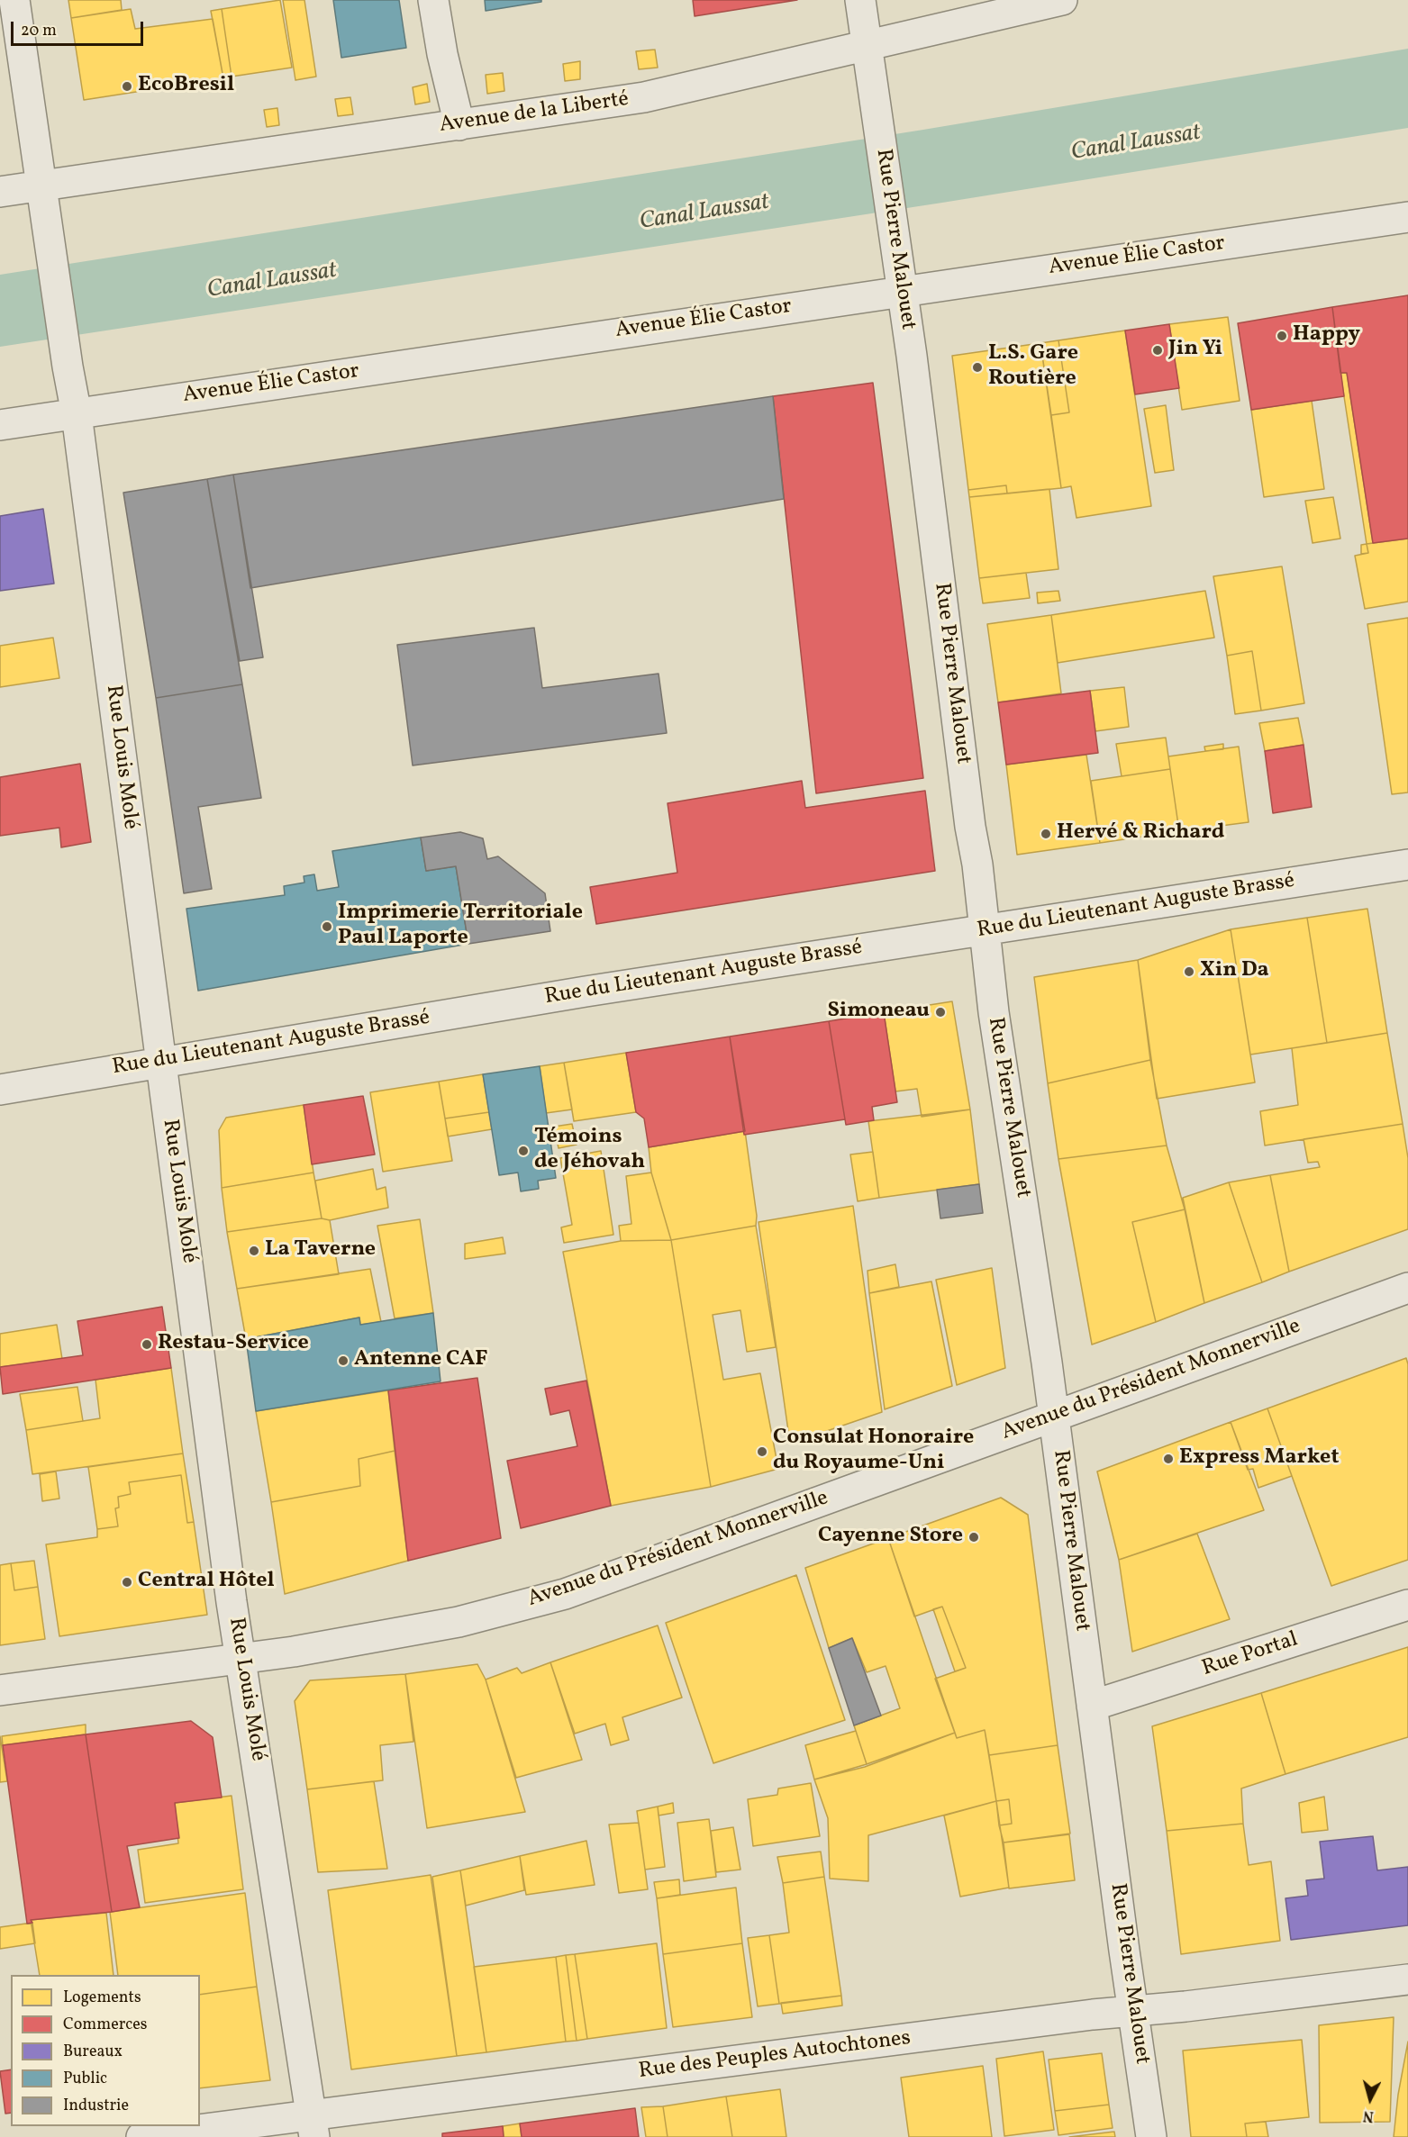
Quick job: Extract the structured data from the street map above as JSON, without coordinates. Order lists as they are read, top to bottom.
{
  "streets": {
    "street": [
      "Avenue de la Liberté",
      "Rue Pierre Malouet",
      "Avenue Élie Castor",
      "Rue Louis Molé",
      "Rue du Lieutenant Auguste Brassé",
      "Avenue du Président Monnerville",
      "Rue Portal",
      "Rue des Peuples Autochtones"
    ]
  },
  "crossings": [
    ["Avenue de la Liberté", "Rue Pierre Malouet"],
    ["Avenue de la Liberté", "Rue Louis Molé"],
    ["Rue Pierre Malouet", "Avenue Élie Castor"],
    ["Rue Pierre Malouet", "Rue du Lieutenant Auguste Brassé"],
    ["Rue Pierre Malouet", "Avenue du Président Monnerville"],
    ["Rue Pierre Malouet", "Rue Portal"],
    ["Rue Pierre Malouet", "Rue des Peuples Autochtones"],
    ["Avenue Élie Castor", "Rue Louis Molé"],
    ["Rue Louis Molé", "Rue du Lieutenant Auguste Brassé"],
    ["Rue Louis Molé", "Avenue du Président Monnerville"],
    ["Rue Louis Molé", "Rue des Peuples Autochtones"]
  ],
  "water": ["Canal Laussat"],
  "places": [
    "EcoBresil",
    "Happy",
    "Jin Yi",
    "L.S. Gare Routière",
    "Hervé & Richard",
    "Imprimerie Territoriale Paul Laporte",
    "Xin Da",
    "Simoneau",
    "Témoins de Jéhovah",
    "La Taverne",
    "Restau-Service",
    "Antenne CAF",
    "Consulat Honoraire du Royaume-Uni",
    "Express Market",
    "Cayenne Store",
    "Central Hôtel"
  ],
  "legend": [
    "Logements",
    "Commerces",
    "Bureaux",
    "Public",
    "Industrie"
  ],
  "scale_bar": "20 m",
  "north": "bottom"
}
